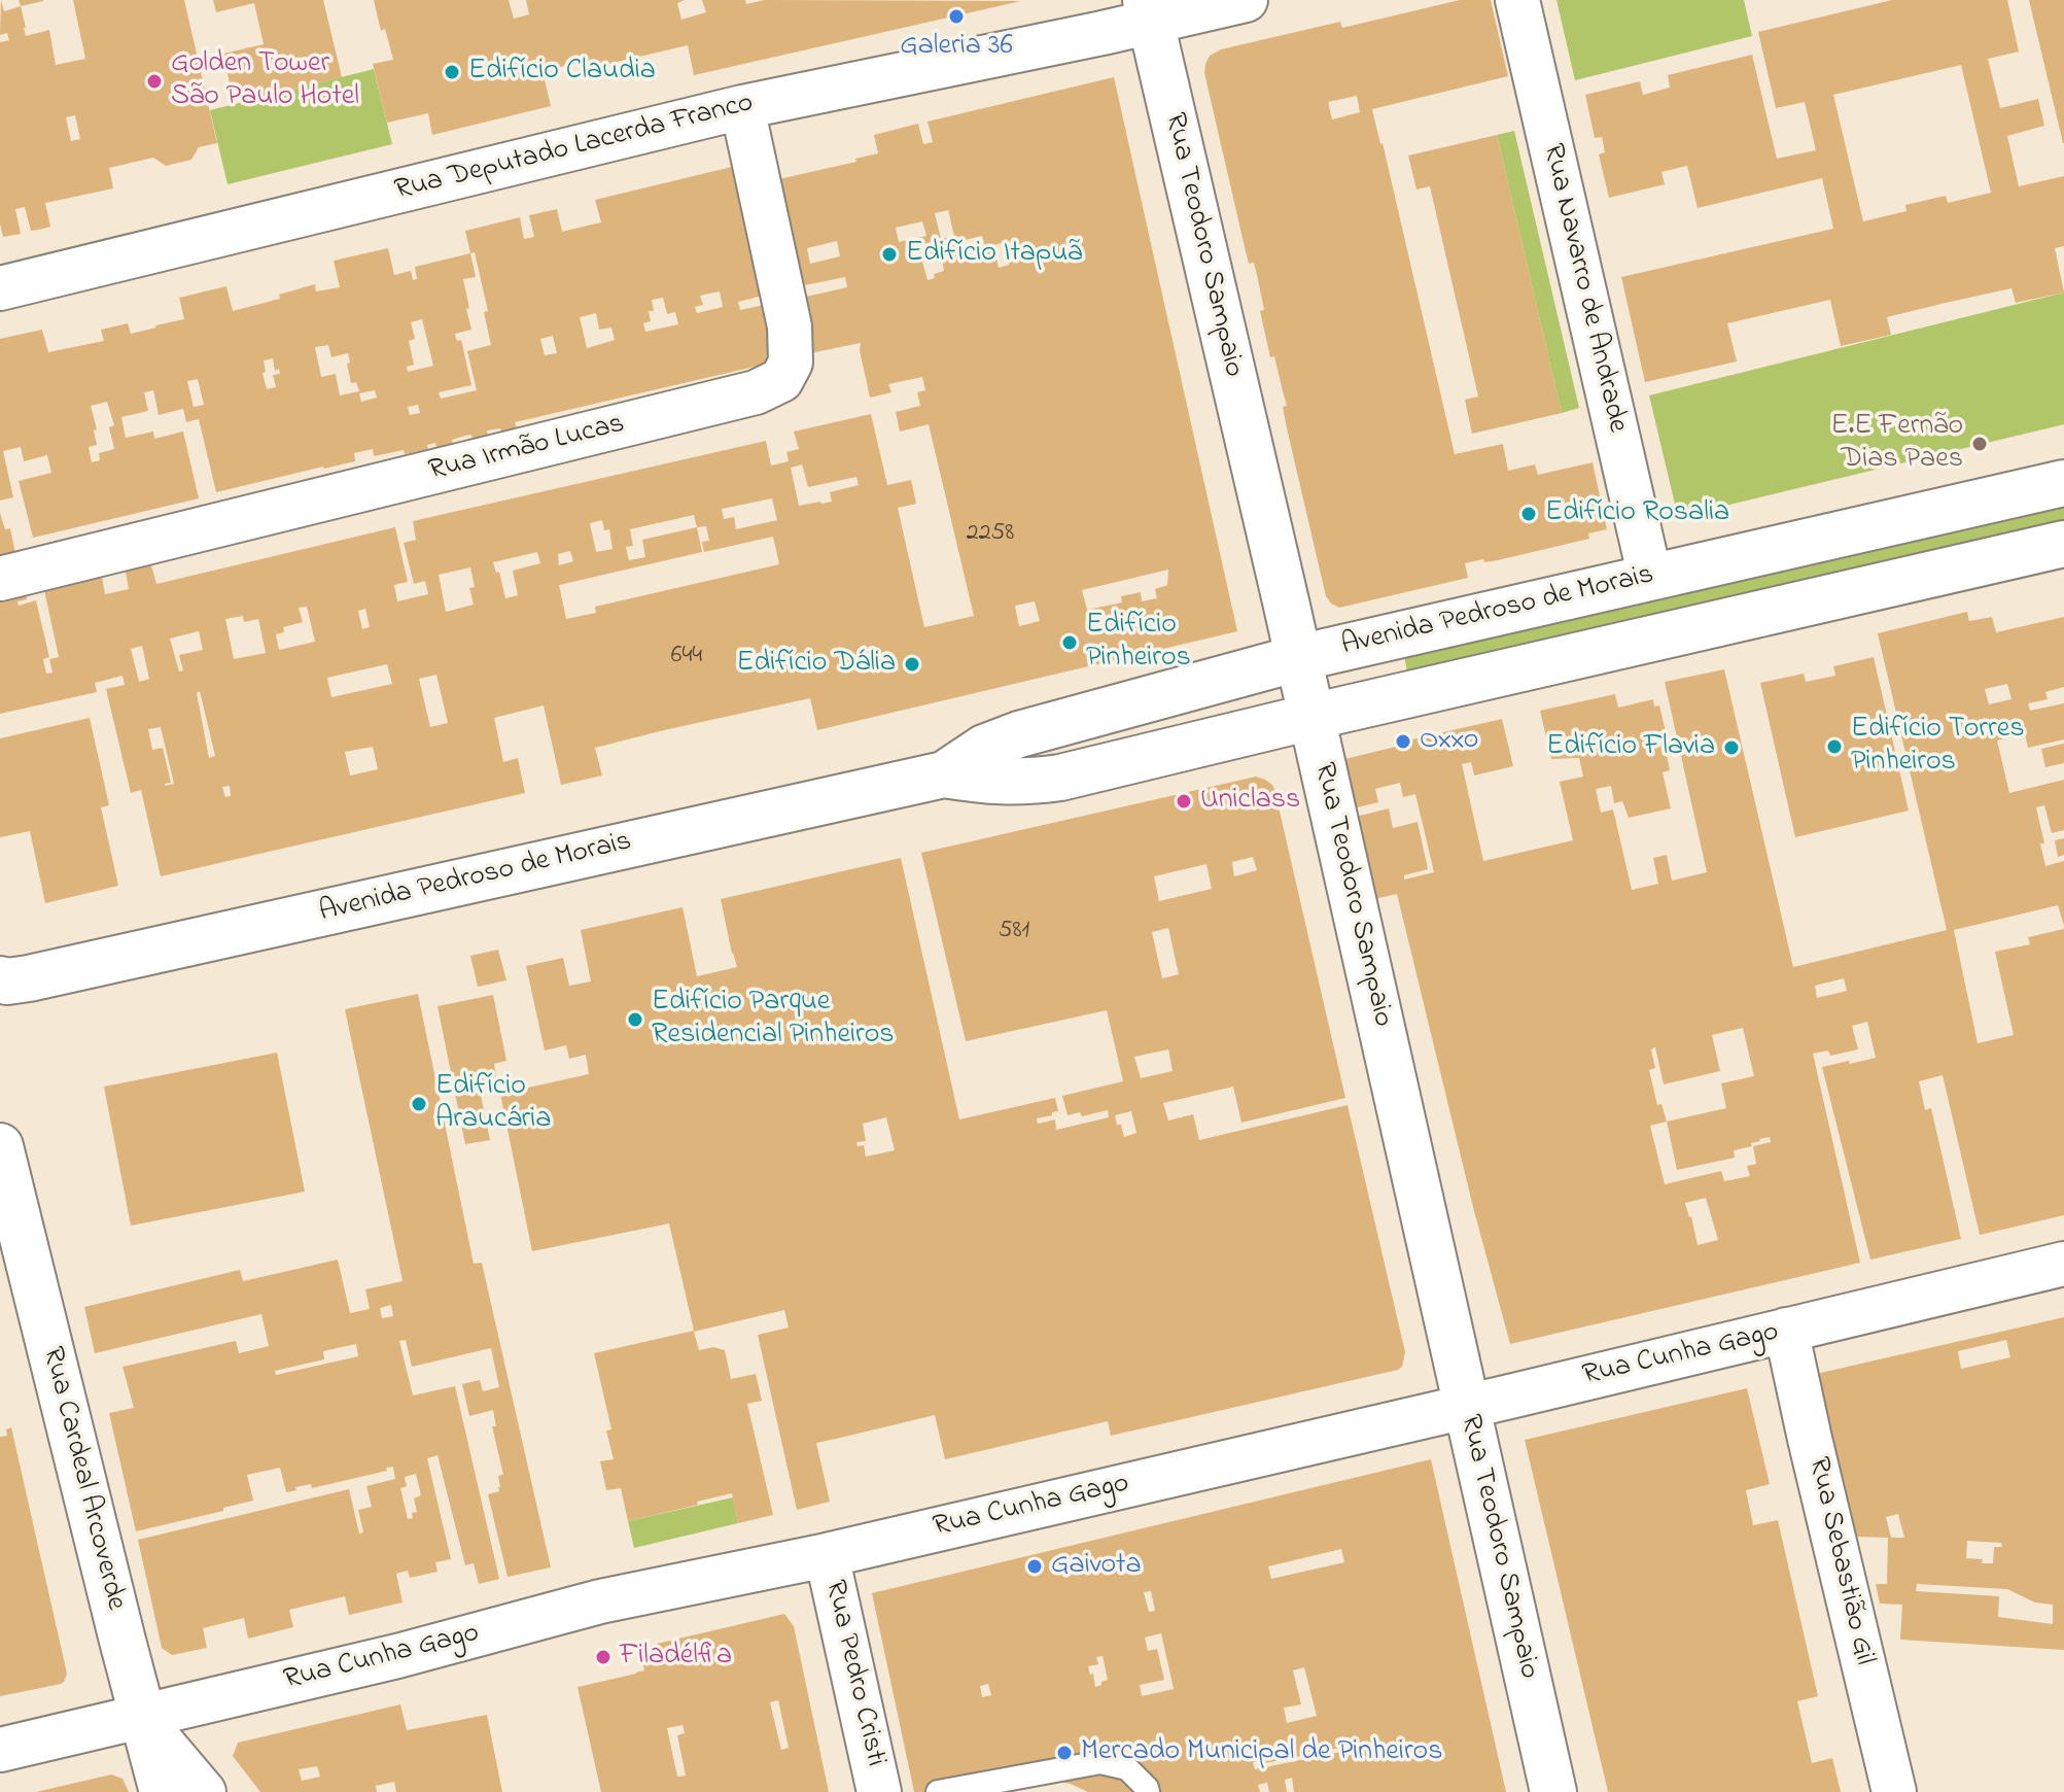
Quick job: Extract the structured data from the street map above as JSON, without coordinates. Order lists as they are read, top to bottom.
{
  "streets": {
    "main road": ["Rua Teodoro Sampaio", "Avenida Pedroso de Morais", "Rua Cardeal Arcoverde"],
    "street": [
      "Rua Deputado Lacerda Franco",
      "Rua Navarro de Andrade",
      "Rua Irmão Lucas",
      "Rua Cunha Gago",
      "Rua Sebastião Gil",
      "Rua Pedro Cristi"
    ]
  },
  "crossings": [
    ["Rua Deputado Lacerda Franco", "Rua Teodoro Sampaio"],
    ["Rua Deputado Lacerda Franco", "Rua Irmão Lucas"],
    ["Rua Teodoro Sampaio", "Avenida Pedroso de Morais"],
    ["Rua Teodoro Sampaio", "Rua Cunha Gago"],
    ["Rua Navarro de Andrade", "Avenida Pedroso de Morais"],
    ["Rua Cunha Gago", "Rua Cardeal Arcoverde"],
    ["Rua Cunha Gago", "Rua Sebastião Gil"],
    ["Rua Cunha Gago", "Rua Pedro Cristi"]
  ],
  "places": [
    "Galeria 36",
    "Edifício Claudia",
    "Golden Tower São Paulo Hotel",
    "Edifício Itapuã",
    "E.E Fernão Dias Paes",
    "Edifício Rosalia",
    "Edifício Pinheiros",
    "Edifício Dália",
    "Oxxo",
    "Edifício Torres Pinheiros",
    "Edifício Flavia",
    "Uniclass",
    "Edifício Parque Residencial Pinheiros",
    "Edifício Araucária",
    "Gaivota",
    "Filadélfia",
    "Mercado Municipal de Pinheiros"
  ],
  "house_numbers": ["2258", "644", "581"]
}
